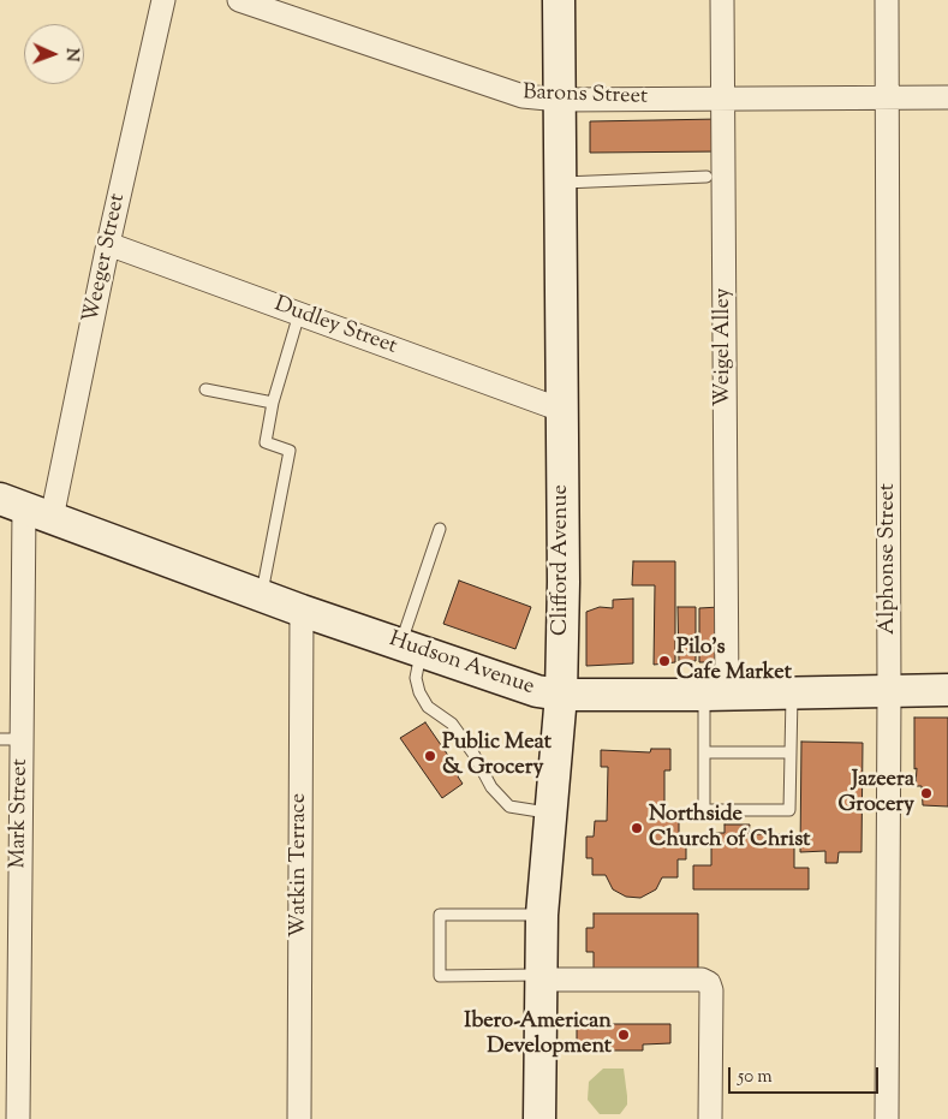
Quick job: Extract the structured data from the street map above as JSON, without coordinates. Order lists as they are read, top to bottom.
{
  "streets": {
    "main road": ["Clifford Avenue", "Hudson Avenue"],
    "street": [
      "Barons Street",
      "Weeger Street",
      "Dudley Street",
      "Weigel Alley",
      "Alphonse Street",
      "Mark Street",
      "Watkin Terrace"
    ]
  },
  "crossings": [
    ["Barons Street", "Weigel Alley"],
    ["Barons Street", "Alphonse Street"],
    ["Barons Street", "Clifford Avenue"],
    ["Weeger Street", "Dudley Street"],
    ["Weeger Street", "Hudson Avenue"],
    ["Weeger Street", "Mark Street"],
    ["Dudley Street", "Clifford Avenue"],
    ["Weigel Alley", "Hudson Avenue"],
    ["Alphonse Street", "Hudson Avenue"],
    ["Clifford Avenue", "Hudson Avenue"],
    ["Hudson Avenue", "Mark Street"],
    ["Hudson Avenue", "Watkin Terrace"]
  ],
  "places": [
    "Pilo's Cafe Market",
    "Public Meat & Grocery",
    "Jazeera Grocery",
    "Northside Church of Christ",
    "Ibero-American Development"
  ],
  "scale_bar": "50 m",
  "north": "right"
}
